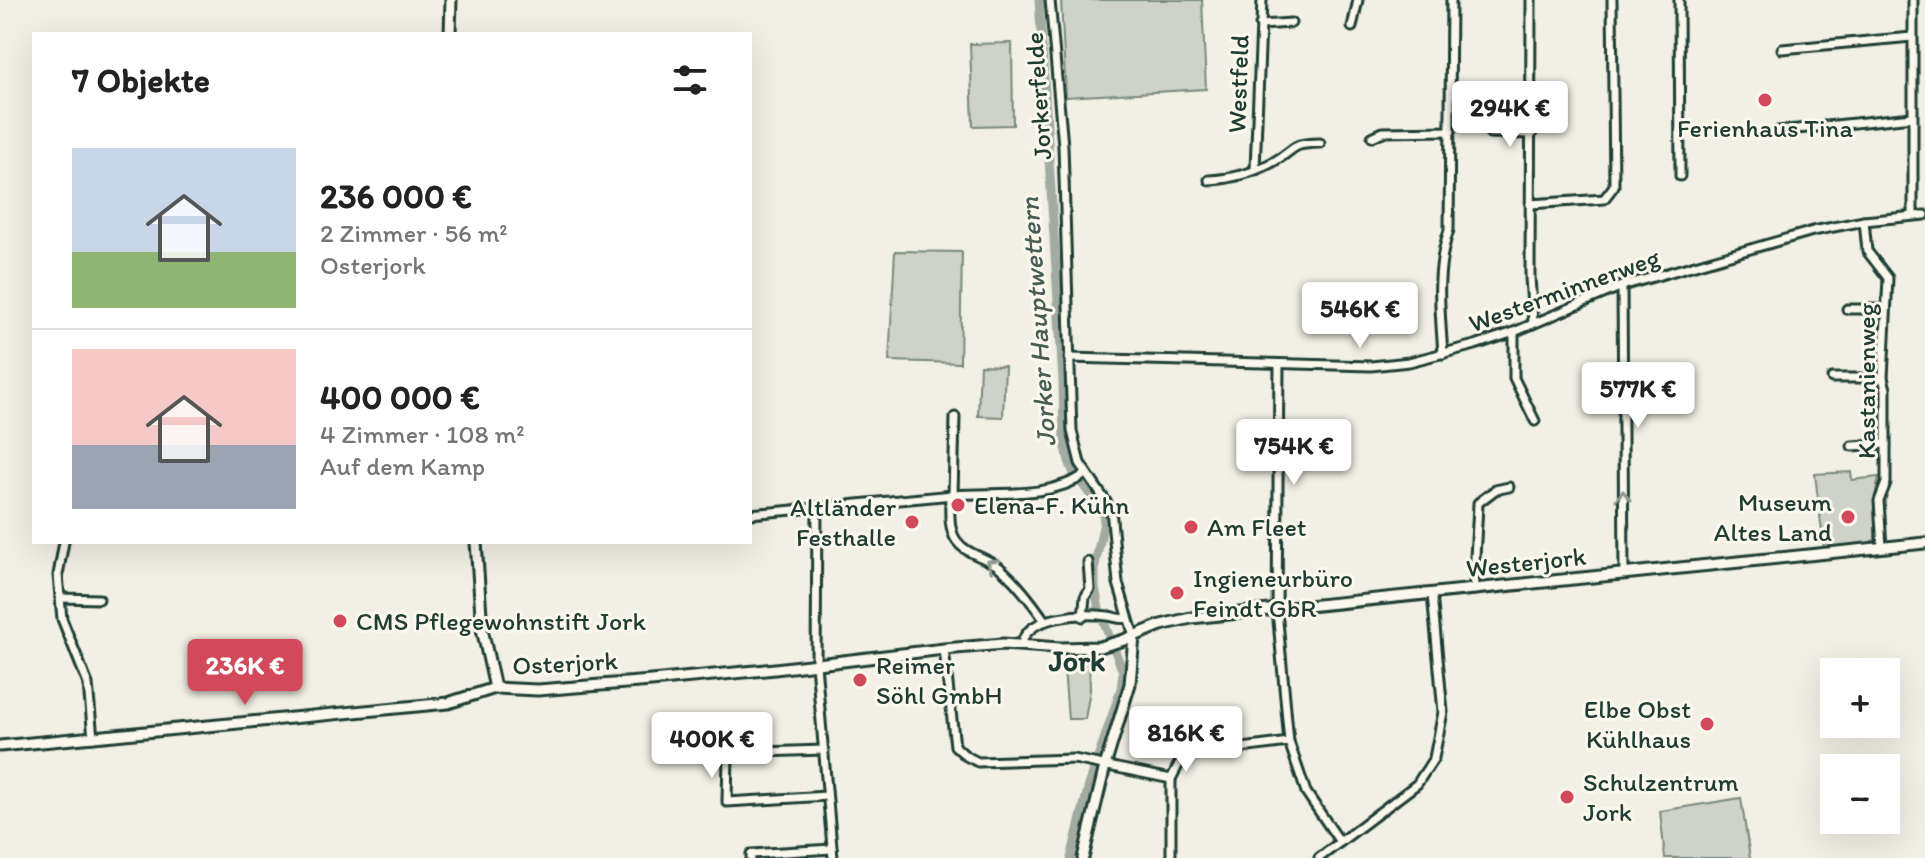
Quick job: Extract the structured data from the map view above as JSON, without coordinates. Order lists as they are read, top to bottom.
{
  "streets": {
    "main road": ["Westerjork", "Osterjork"],
    "street": [
      "Westfeld",
      "Jorkerfelde",
      "Westerminnerweg",
      "Kastanienweg"
    ]
  },
  "crossings": [
    ["Jorkerfelde", "Westerminnerweg"],
    ["Westerminnerweg", "Kastanienweg"],
    ["Kastanienweg", "Westerjork"],
    ["Westerjork", "Osterjork"]
  ],
  "districts": ["Jork"],
  "water": ["Jorker Hauptwettern"],
  "places": [
    "Ferienhaus Tina",
    "Elena-F. Kühn",
    "Museum Altes Land",
    "Altländer Festhalle",
    "Am Fleet",
    "Ingieneurbüro Feindt GbR",
    "CMS Pflegewohnstift Jork",
    "Reimer Söhl GmbH",
    "Elbe Obst Kühlhaus",
    "Schulzentrum Jork"
  ],
  "page": {
    "heading": "7 Objekte",
    "price": [
      "294K €",
      "546K €",
      "577K €",
      "754K €",
      "236K €",
      "816K €",
      "400K €"
    ],
    "list": [
      {
        "name": "236 000 €",
        "note": "2 Zimmer · 56 m² · Osterjork"
      },
      {
        "name": "400 000 €",
        "note": "4 Zimmer · 108 m² · Auf dem Kamp"
      }
    ],
    "map_buttons": ["+", "−"]
  }
}
